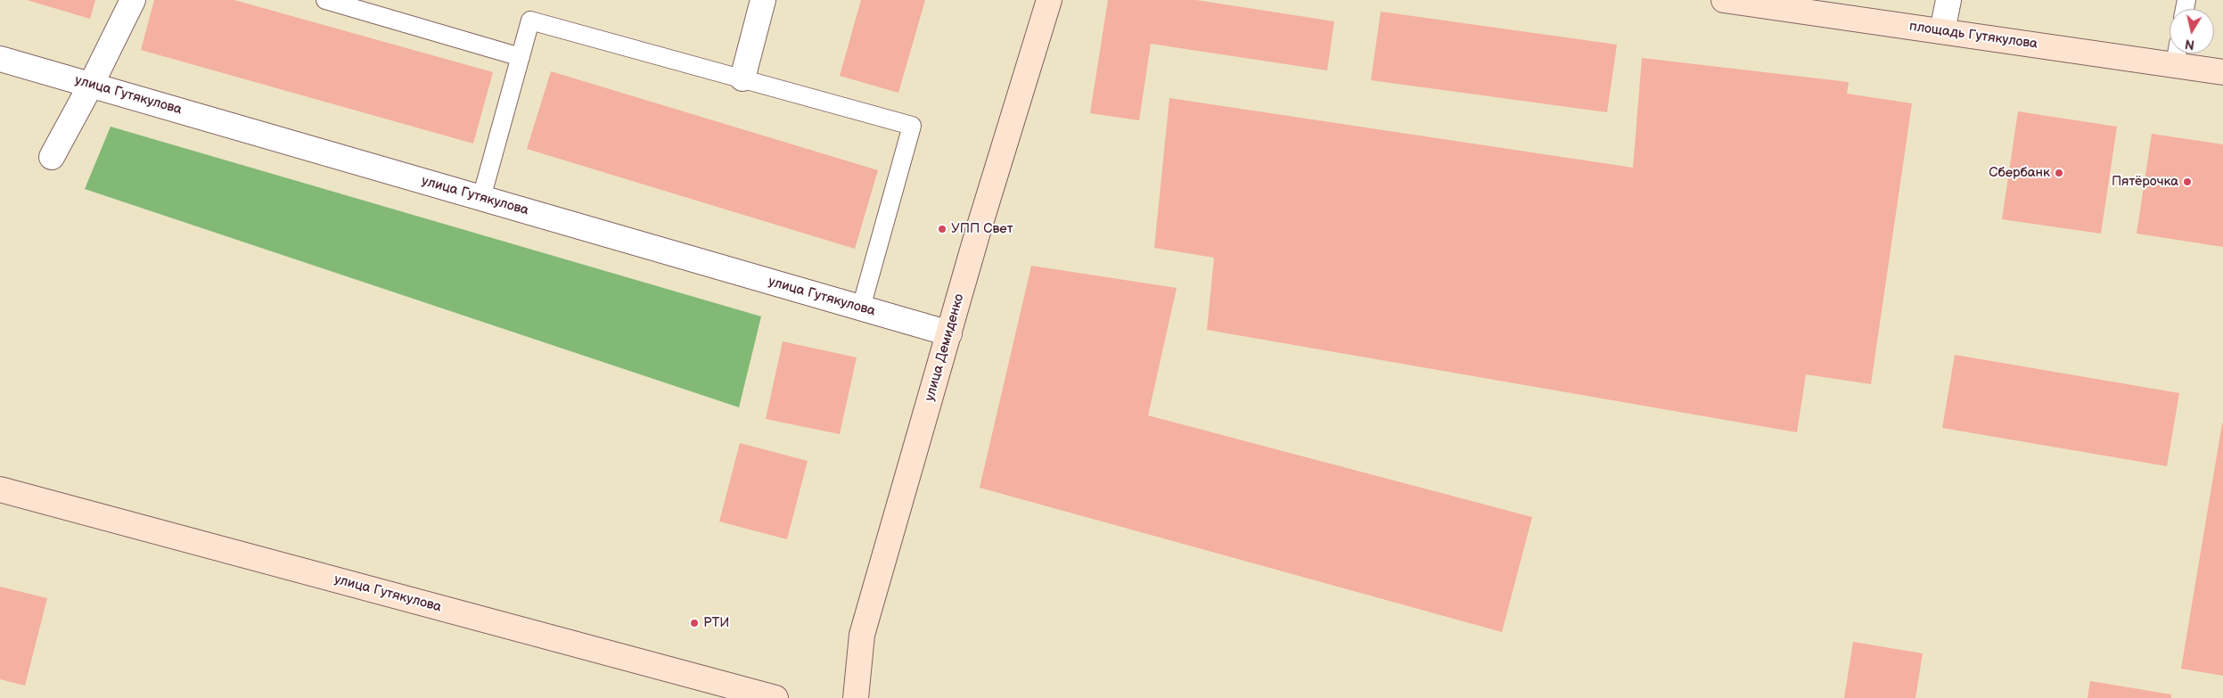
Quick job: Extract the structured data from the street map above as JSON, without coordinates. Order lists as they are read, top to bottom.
{
  "streets": {
    "main road": ["площадь Гутякулова", "улица Гутякулова", "улица Демиденко"]
  },
  "crossings": [
    ["улица Гутякулова", "улица Демиденко"]
  ],
  "places": [
    "Сбербанк",
    "Пятёрочка",
    "УПП Свет",
    "РТИ"
  ],
  "north": "bottom"
}
